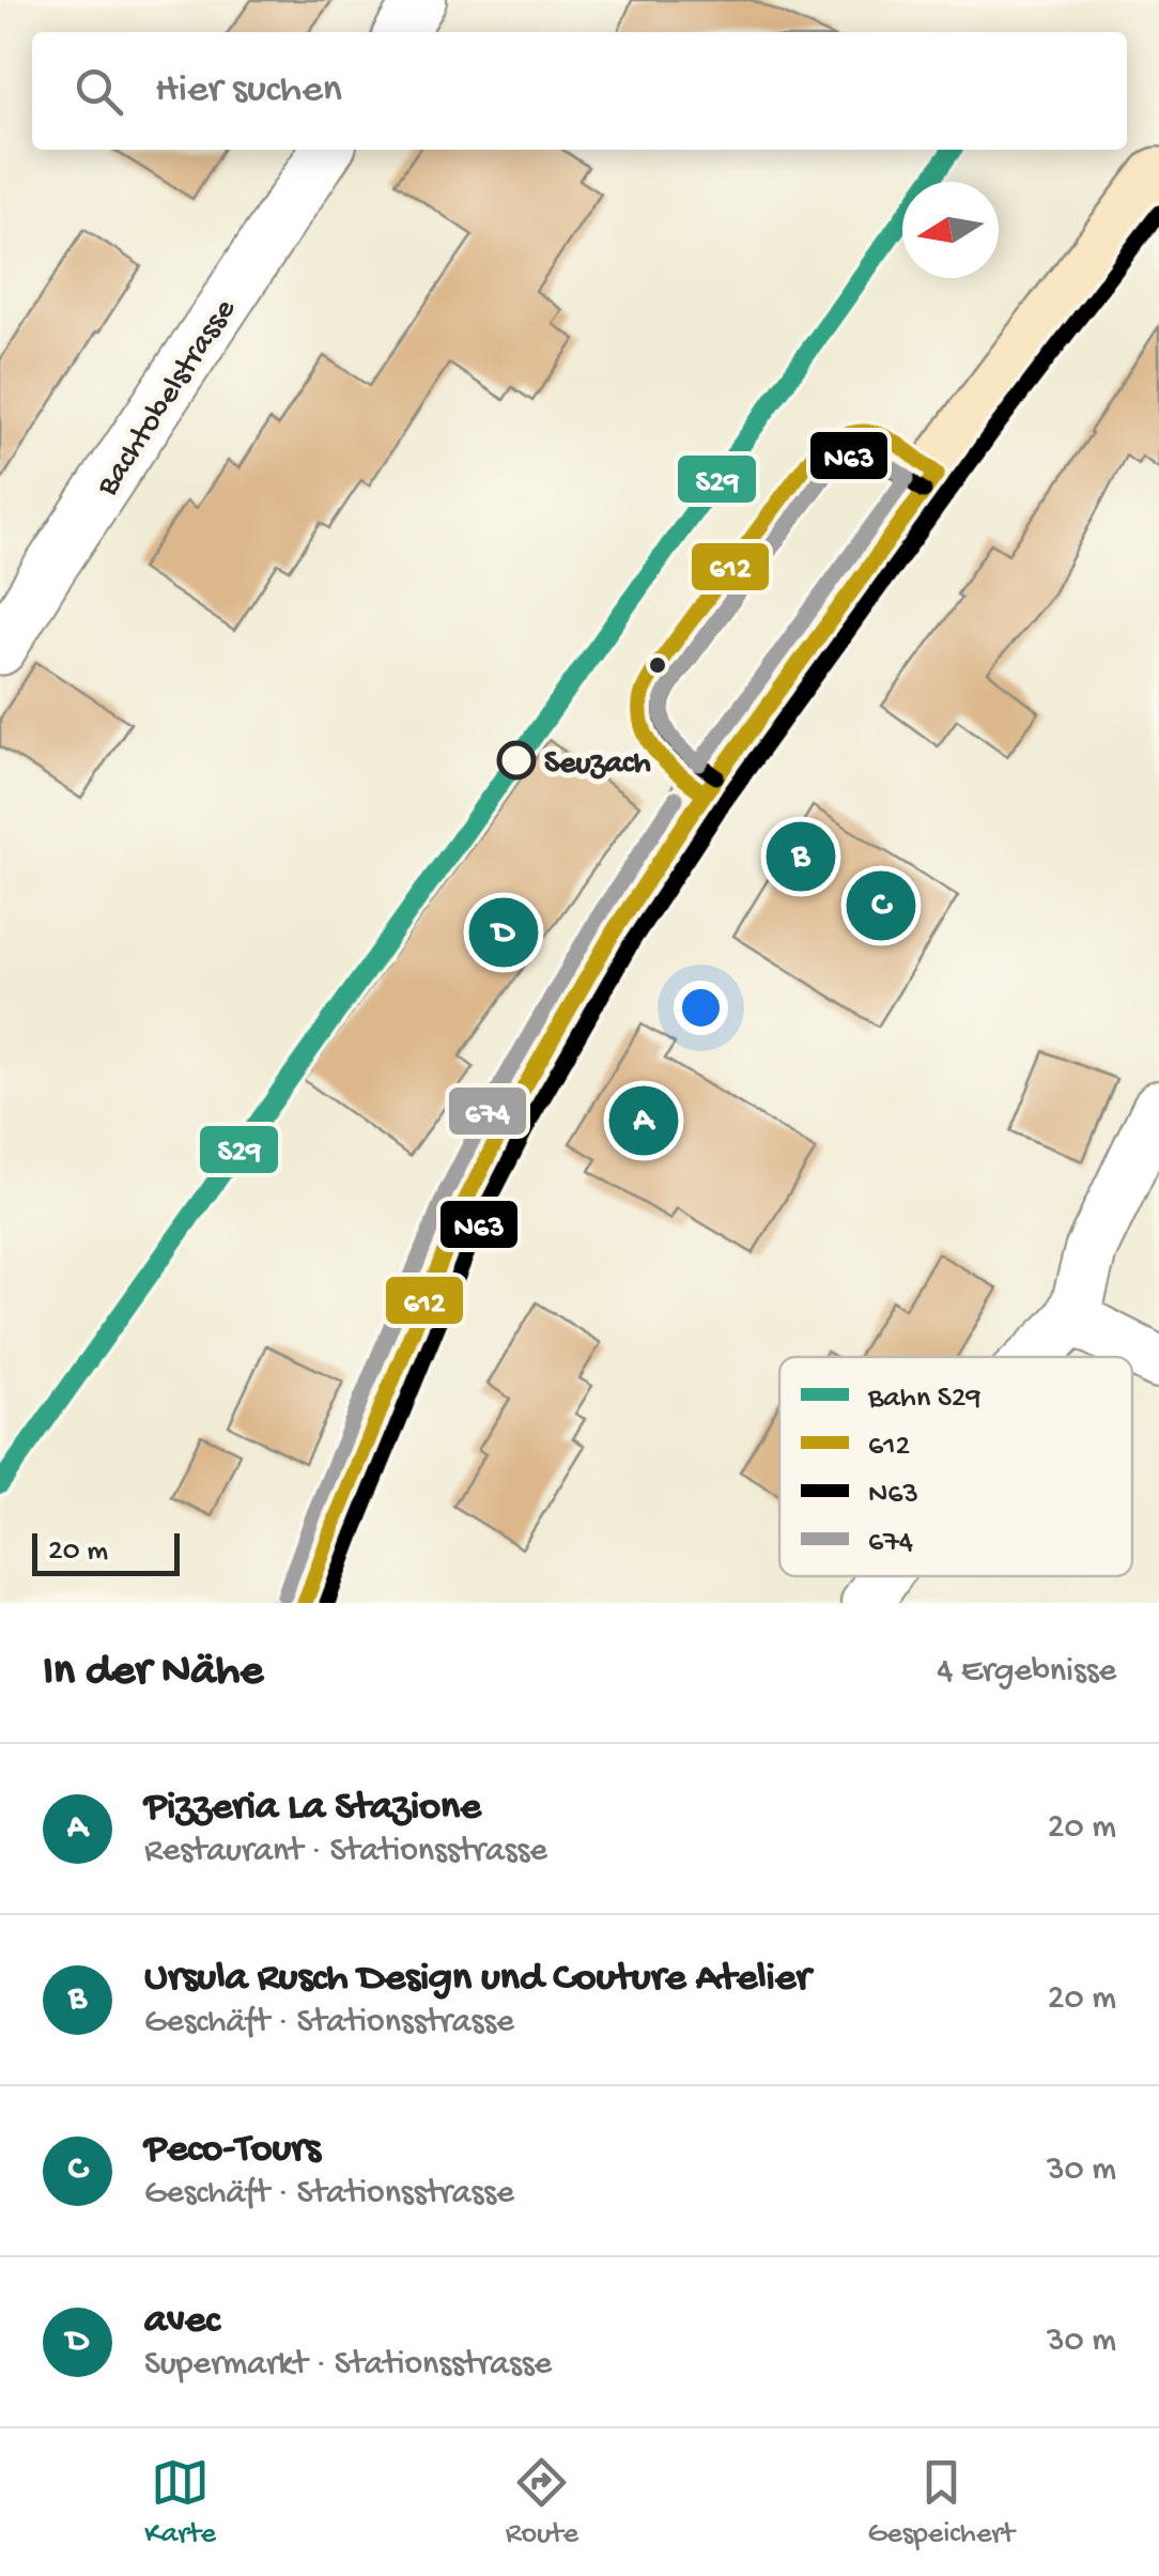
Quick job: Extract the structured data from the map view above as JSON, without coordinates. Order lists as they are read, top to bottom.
{
  "streets": {
    "street": ["Bachtobelstrasse"]
  },
  "places": ["Seuzach"],
  "lines": [
    "rail line S29",
    "transit line N63",
    "transit line 612",
    "transit line 674"
  ],
  "legend": [
    "Bahn S29",
    "612",
    "N63",
    "674"
  ],
  "scale_bar": "20 m",
  "north": "left",
  "page": {
    "search": "Hier suchen",
    "pins": [
      "B",
      "C",
      "D",
      "A"
    ],
    "scale": "20 m",
    "heading": ["In der Nähe", "4 Ergebnisse"],
    "list": [
      {
        "mark": "A",
        "name": "Pizzeria La Stazione",
        "note": "Restaurant · Stationsstrasse",
        "value": "20 m"
      },
      {
        "mark": "B",
        "name": "Ursula Rusch Design und Couture Atelier",
        "note": "Geschäft · Stationsstrasse",
        "value": "20 m"
      },
      {
        "mark": "C",
        "name": "Peco-Tours",
        "note": "Geschäft · Stationsstrasse",
        "value": "30 m"
      },
      {
        "mark": "D",
        "name": "avec",
        "note": "Supermarkt · Stationsstrasse",
        "value": "30 m"
      }
    ],
    "nav": ["Karte", "Route", "Gespeichert"]
  }
}
